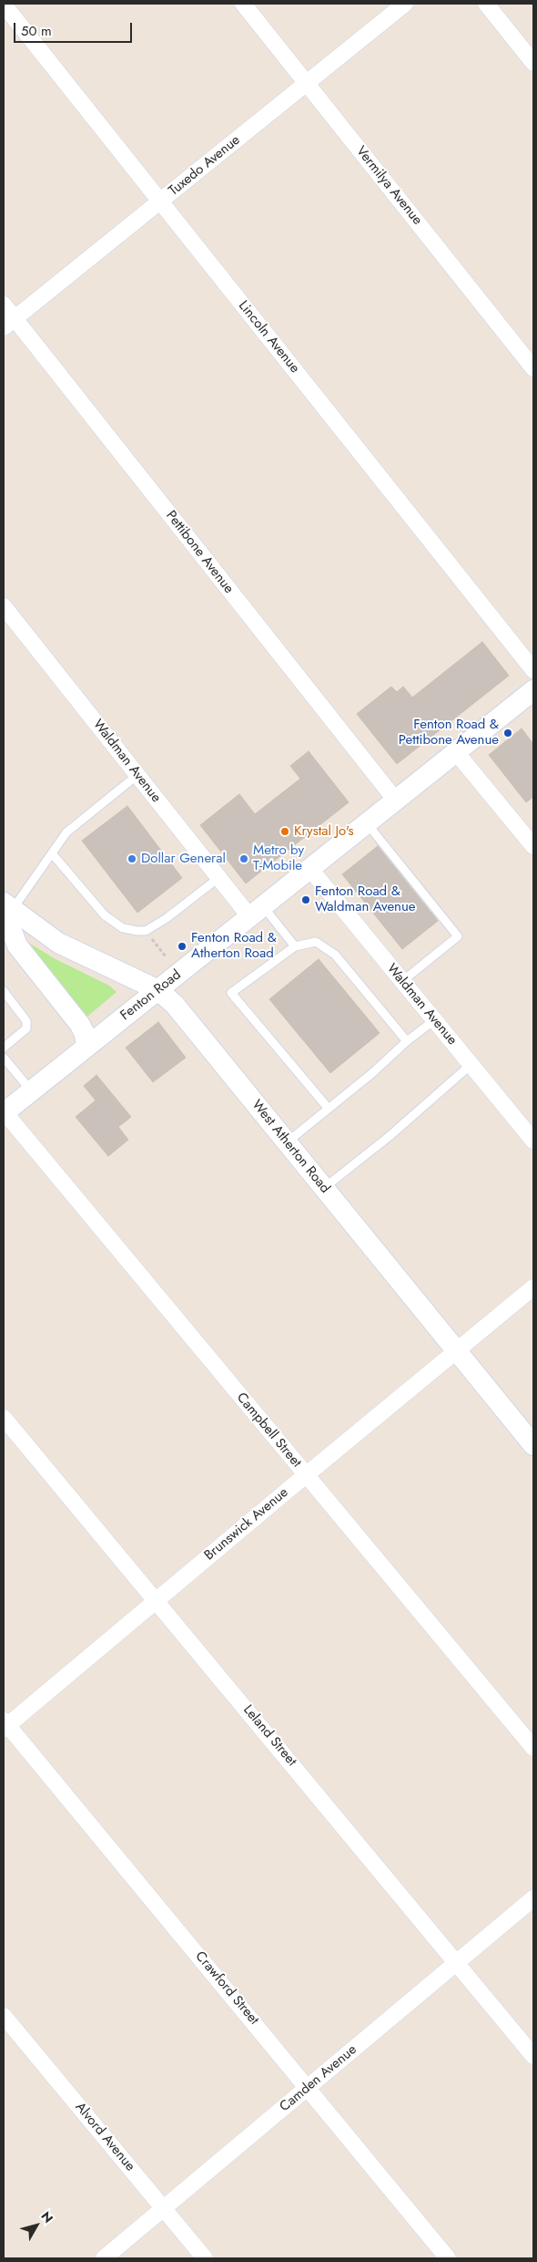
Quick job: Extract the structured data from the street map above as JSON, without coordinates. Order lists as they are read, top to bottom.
{
  "streets": {
    "street": [
      "Tuxedo Avenue",
      "Vermilya Avenue",
      "Lincoln Avenue",
      "Pettibone Avenue",
      "Waldman Avenue",
      "Fenton Road",
      "West Atherton Road",
      "Campbell Street",
      "Brunswick Avenue",
      "Leland Street",
      "Crawford Street",
      "Camden Avenue",
      "Alvord Avenue"
    ]
  },
  "crossings": [
    ["Tuxedo Avenue", "Vermilya Avenue"],
    ["Tuxedo Avenue", "Lincoln Avenue"],
    ["Tuxedo Avenue", "Pettibone Avenue"],
    ["Pettibone Avenue", "Fenton Road"],
    ["Waldman Avenue", "Fenton Road"],
    ["Fenton Road", "West Atherton Road"],
    ["Fenton Road", "Campbell Street"],
    ["West Atherton Road", "Brunswick Avenue"],
    ["Campbell Street", "Brunswick Avenue"],
    ["Brunswick Avenue", "Leland Street"],
    ["Brunswick Avenue", "Crawford Street"],
    ["Leland Street", "Camden Avenue"],
    ["Crawford Street", "Camden Avenue"],
    ["Camden Avenue", "Alvord Avenue"]
  ],
  "places": [
    "Fenton Road & Pettibone Avenue",
    "Krystal Jo's",
    "Dollar General",
    "Metro by T-Mobile",
    "Fenton Road & Waldman Avenue",
    "Fenton Road & Atherton Road"
  ],
  "scale_bar": "50 m",
  "north": "top right"
}
